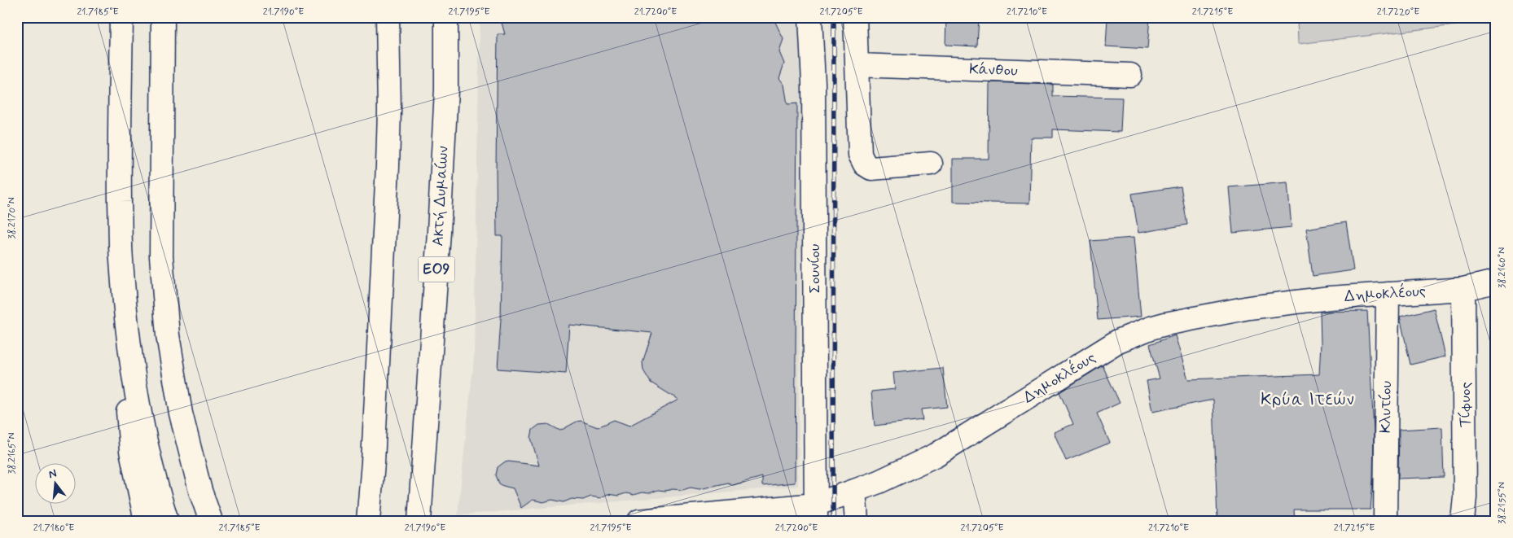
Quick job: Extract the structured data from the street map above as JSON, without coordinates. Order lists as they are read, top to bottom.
{
  "streets": {
    "street": [
      "Κάνθου",
      "Ακτή Δυμαίων",
      "Σουνίου",
      "ΕΟ9",
      "Δημοκλέους",
      "Τίφυος",
      "Κλυτίου"
    ]
  },
  "crossings": [
    ["Σουνίου", "Δημοκλέους"],
    ["Δημοκλέους", "Τίφυος"],
    ["Δημοκλέους", "Κλυτίου"]
  ],
  "districts": ["Κρύα Ιτεών"],
  "north": "top",
  "coordinates": [
    "21.7185°E",
    "21.7190°E",
    "21.7195°E",
    "21.7200°E",
    "21.7205°E",
    "21.7210°E",
    "21.7215°E",
    "21.7220°E",
    "38.2170°N",
    "38.2160°N",
    "38.2165°N",
    "38.2155°N",
    "21.7180°E"
  ]
}
